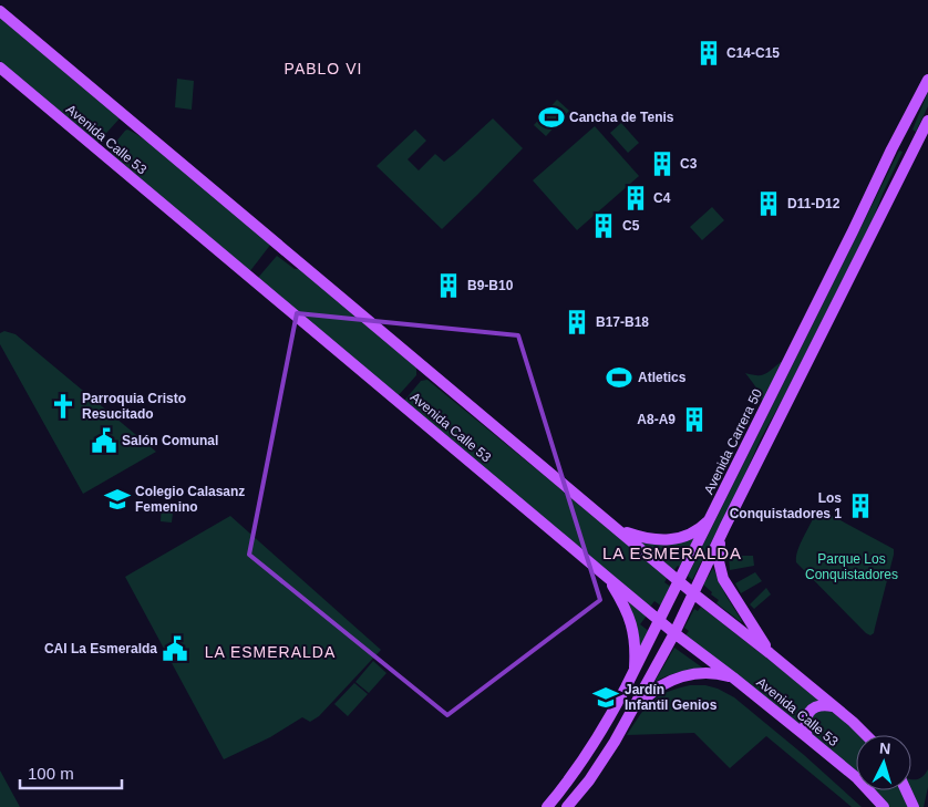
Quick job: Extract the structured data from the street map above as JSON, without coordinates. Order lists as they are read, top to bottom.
{
  "streets": {
    "main road": ["Avenida Calle 53", "Avenida Carrera 50"]
  },
  "crossings": [
    ["Avenida Calle 53", "Avenida Carrera 50"]
  ],
  "districts": ["PABLO VI", "LA ESMERALDA", "LA ESMERALDA"],
  "parks": ["Parque Los Conquistadores"],
  "places": {
    "building": [
      "C14-C15",
      "C3",
      "C4",
      "D11-D12",
      "C5",
      "B9-B10",
      "B17-B18",
      "A8-A9",
      "Los Conquistadores 1"
    ],
    "sports": ["Cancha de Tenis", "Atletics"],
    "church": ["Parroquia Cristo Resucitado"],
    "public building": ["Salón Comunal", "CAI La Esmeralda"],
    "school or university": ["Colegio Calasanz Femenino", "Jardín Infantil Genios"]
  },
  "scale_bar": "100 m",
  "north": "top"
}
